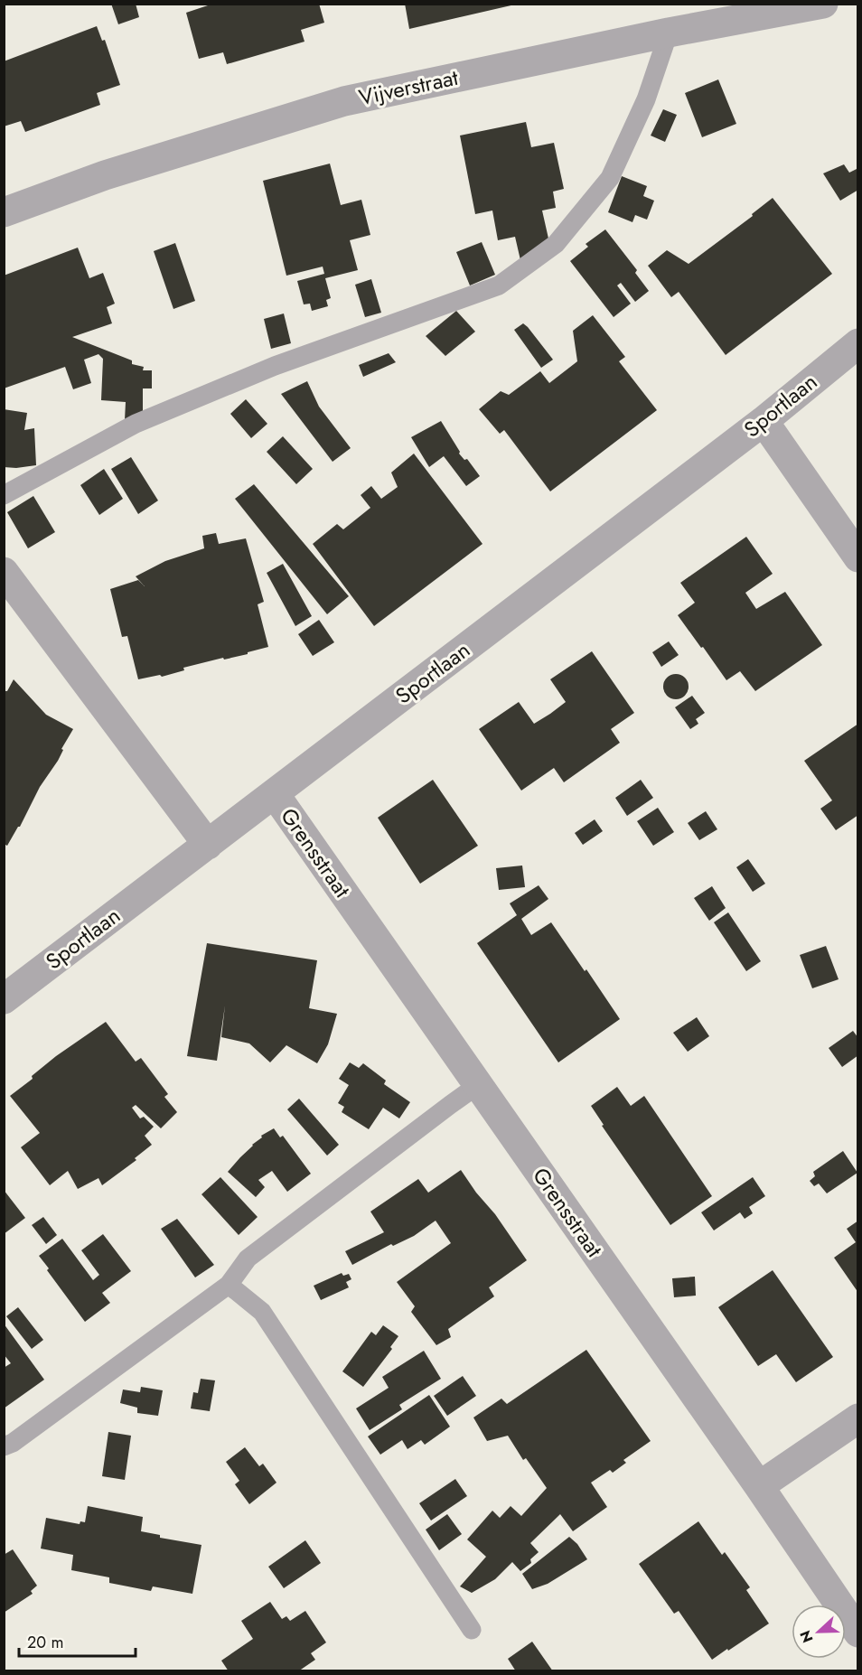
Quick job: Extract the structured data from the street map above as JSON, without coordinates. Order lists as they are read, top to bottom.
{
  "streets": {
    "street": ["Vijverstraat", "Sportlaan", "Grensstraat"]
  },
  "crossings": [
    ["Sportlaan", "Grensstraat"]
  ],
  "scale_bar": "20 m",
  "north": "left"
}
